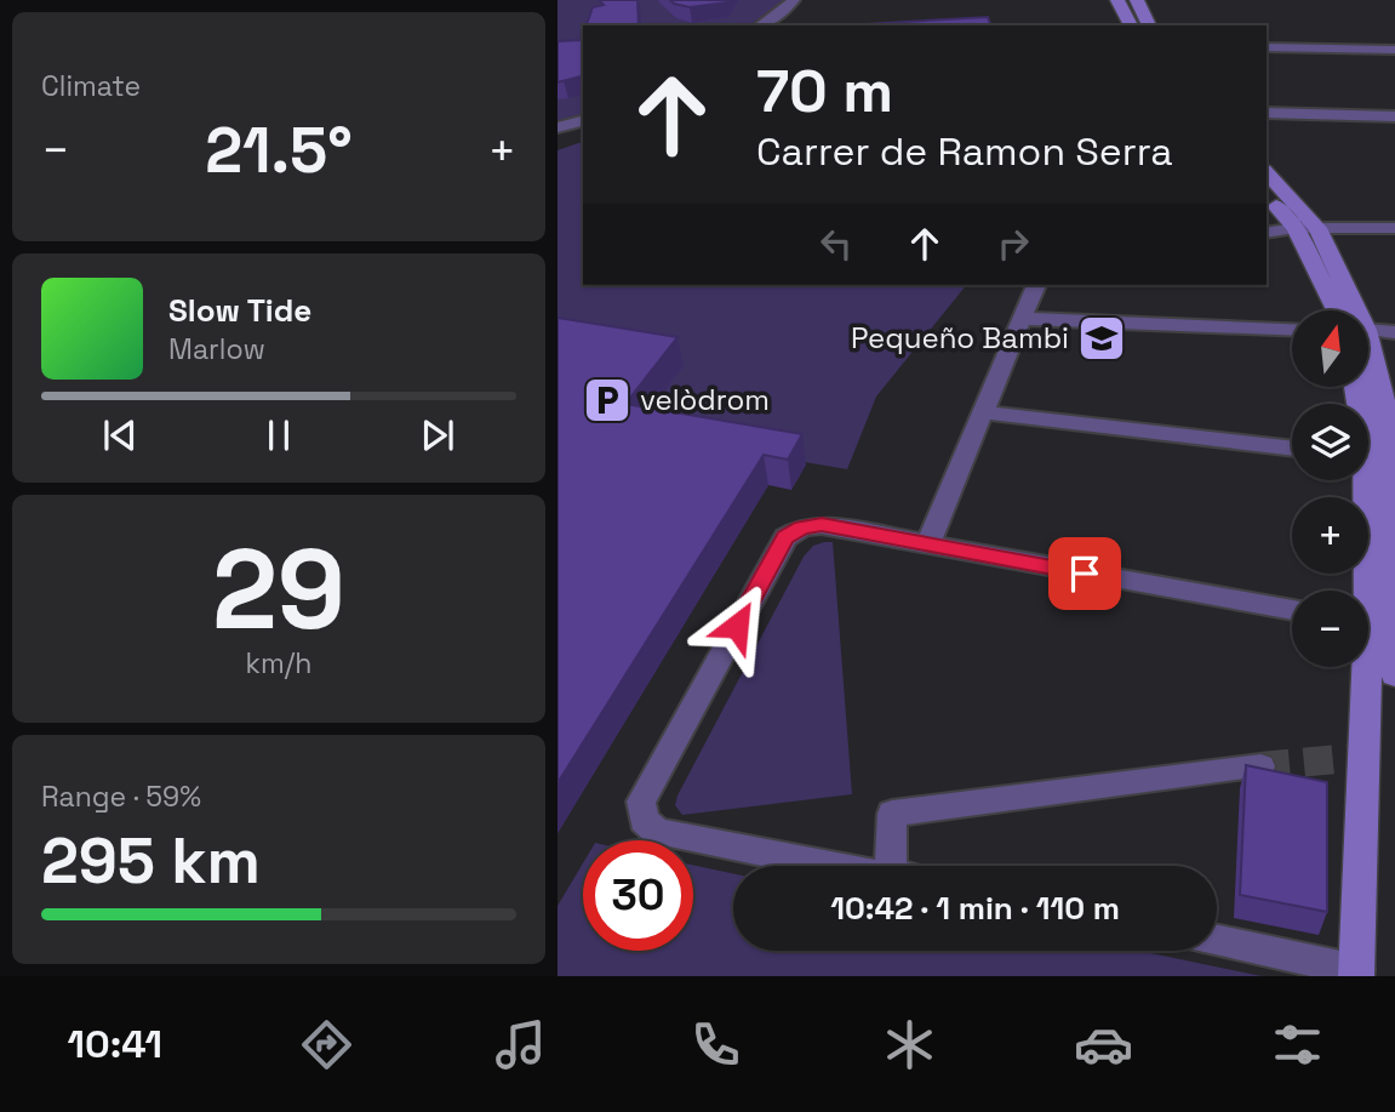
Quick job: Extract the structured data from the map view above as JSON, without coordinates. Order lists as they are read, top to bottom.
{
  "places": {
    "school or university": ["Pequeño Bambi"],
    "parking": ["velòdrom"]
  },
  "north": "top",
  "page": {
    "tile": [
      "Climate",
      ["29", "km/h"],
      ["Range · 59%", "295 km"]
    ],
    "turn": ["70 m", "Carrer de Ramon Serra"],
    "heat": ["−", "21.5°", "+"],
    "song": ["Slow Tide", "Marlow"],
    "map_buttons": ["+", "−"],
    "limit": "30",
    "trip": "10:42 · 1 min · 110 m",
    "tabs": "10:41"
  }
}
